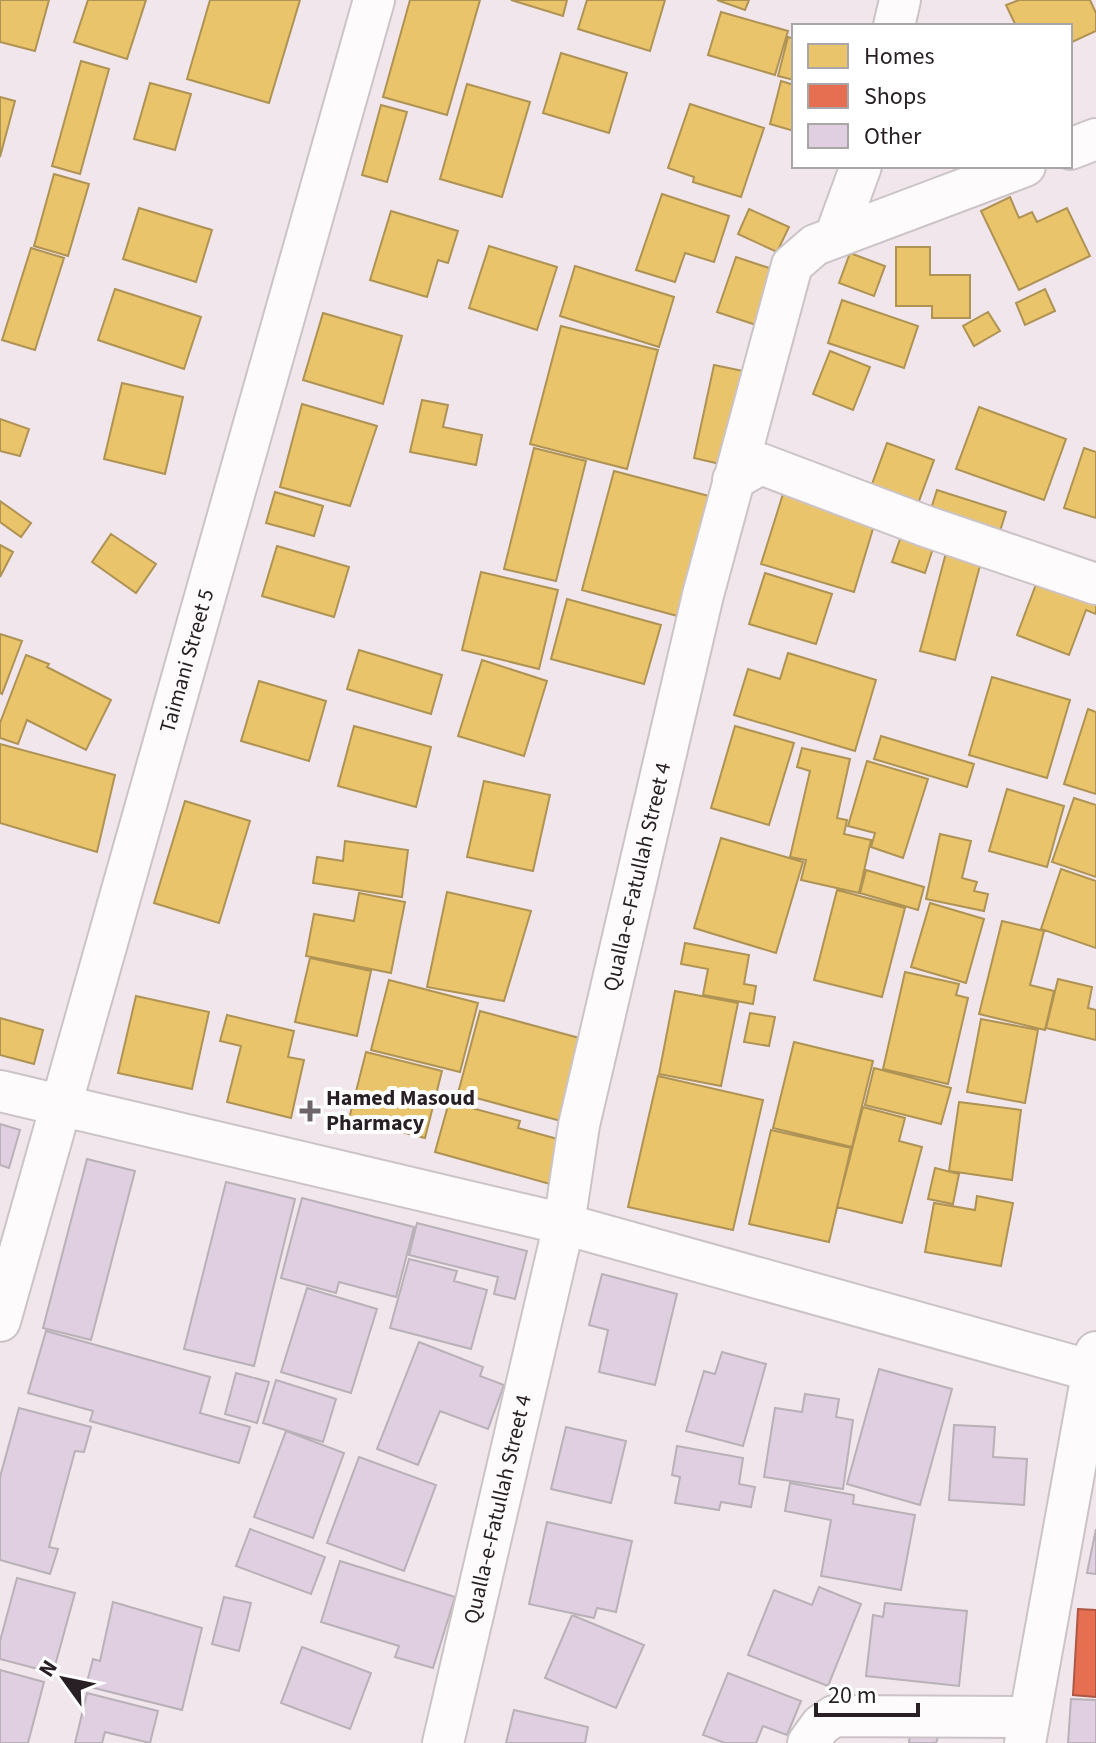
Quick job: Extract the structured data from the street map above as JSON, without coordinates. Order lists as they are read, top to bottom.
{
  "streets": {
    "street": ["Taimani Street 5", "Qualla-e-Fatullah Street 4"]
  },
  "places": {
    "health": ["Hamed Masoud Pharmacy"]
  },
  "legend": ["Homes", "Shops", "Other"],
  "scale_bar": "20 m",
  "north": "top left"
}
